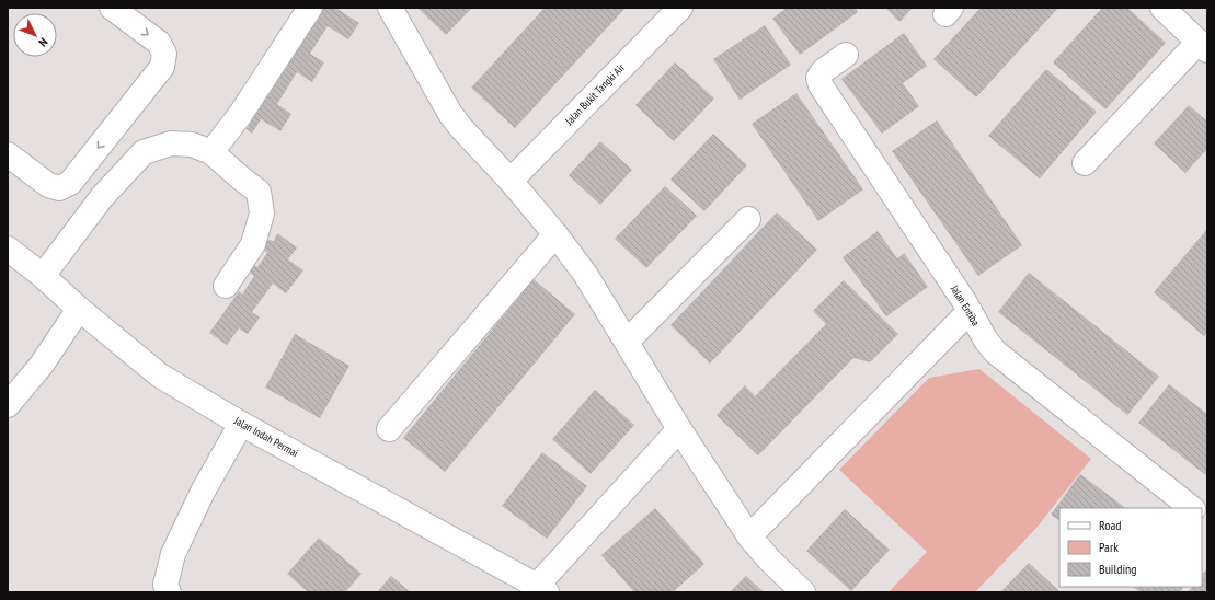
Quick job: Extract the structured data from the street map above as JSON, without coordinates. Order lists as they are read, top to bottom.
{
  "streets": {
    "street": ["Jalan Bukit Tangki Air", "Jalan Entiba", "Jalan Indah Permai"]
  },
  "legend": ["Road", "Park", "Building"],
  "north": "bottom right"
}
